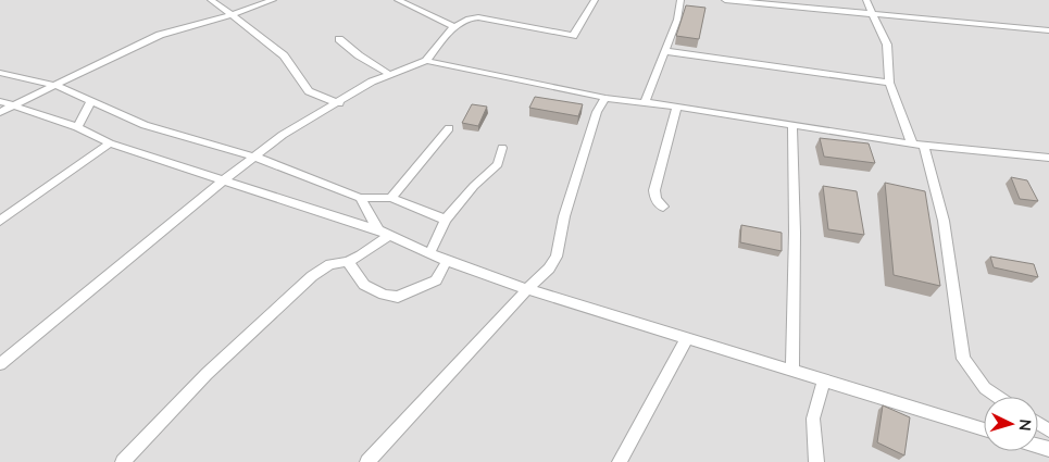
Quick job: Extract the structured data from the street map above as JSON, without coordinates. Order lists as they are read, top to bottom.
{
  "north": "right"
}
